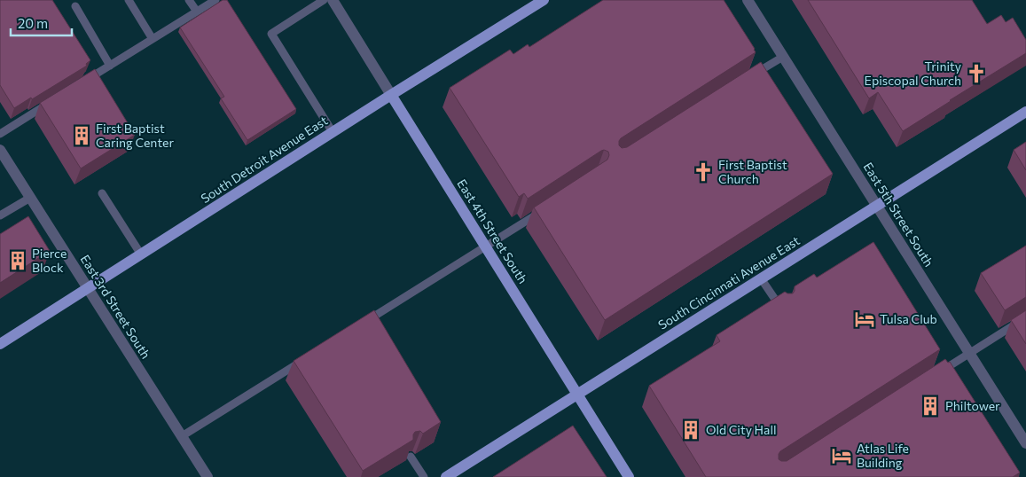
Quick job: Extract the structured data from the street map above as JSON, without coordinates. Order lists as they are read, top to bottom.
{
  "streets": {
    "main road": ["South Detroit Avenue East", "East 4th Street South", "South Cincinnati Avenue East"],
    "street": ["East 5th Street South", "East 3rd Street South"]
  },
  "crossings": [
    ["South Detroit Avenue East", "East 4th Street South"],
    ["South Detroit Avenue East", "East 3rd Street South"],
    ["East 5th Street South", "South Cincinnati Avenue East"],
    ["East 4th Street South", "South Cincinnati Avenue East"]
  ],
  "places": {
    "church": ["Trinity Episcopal Church", "First Baptist Church"],
    "building": [
      "First Baptist Caring Center",
      "Pierce Block",
      "Philtower",
      "Old City Hall"
    ],
    "hotel": ["Tulsa Club", "Atlas Life Building"]
  },
  "scale_bar": "20 m"
}
